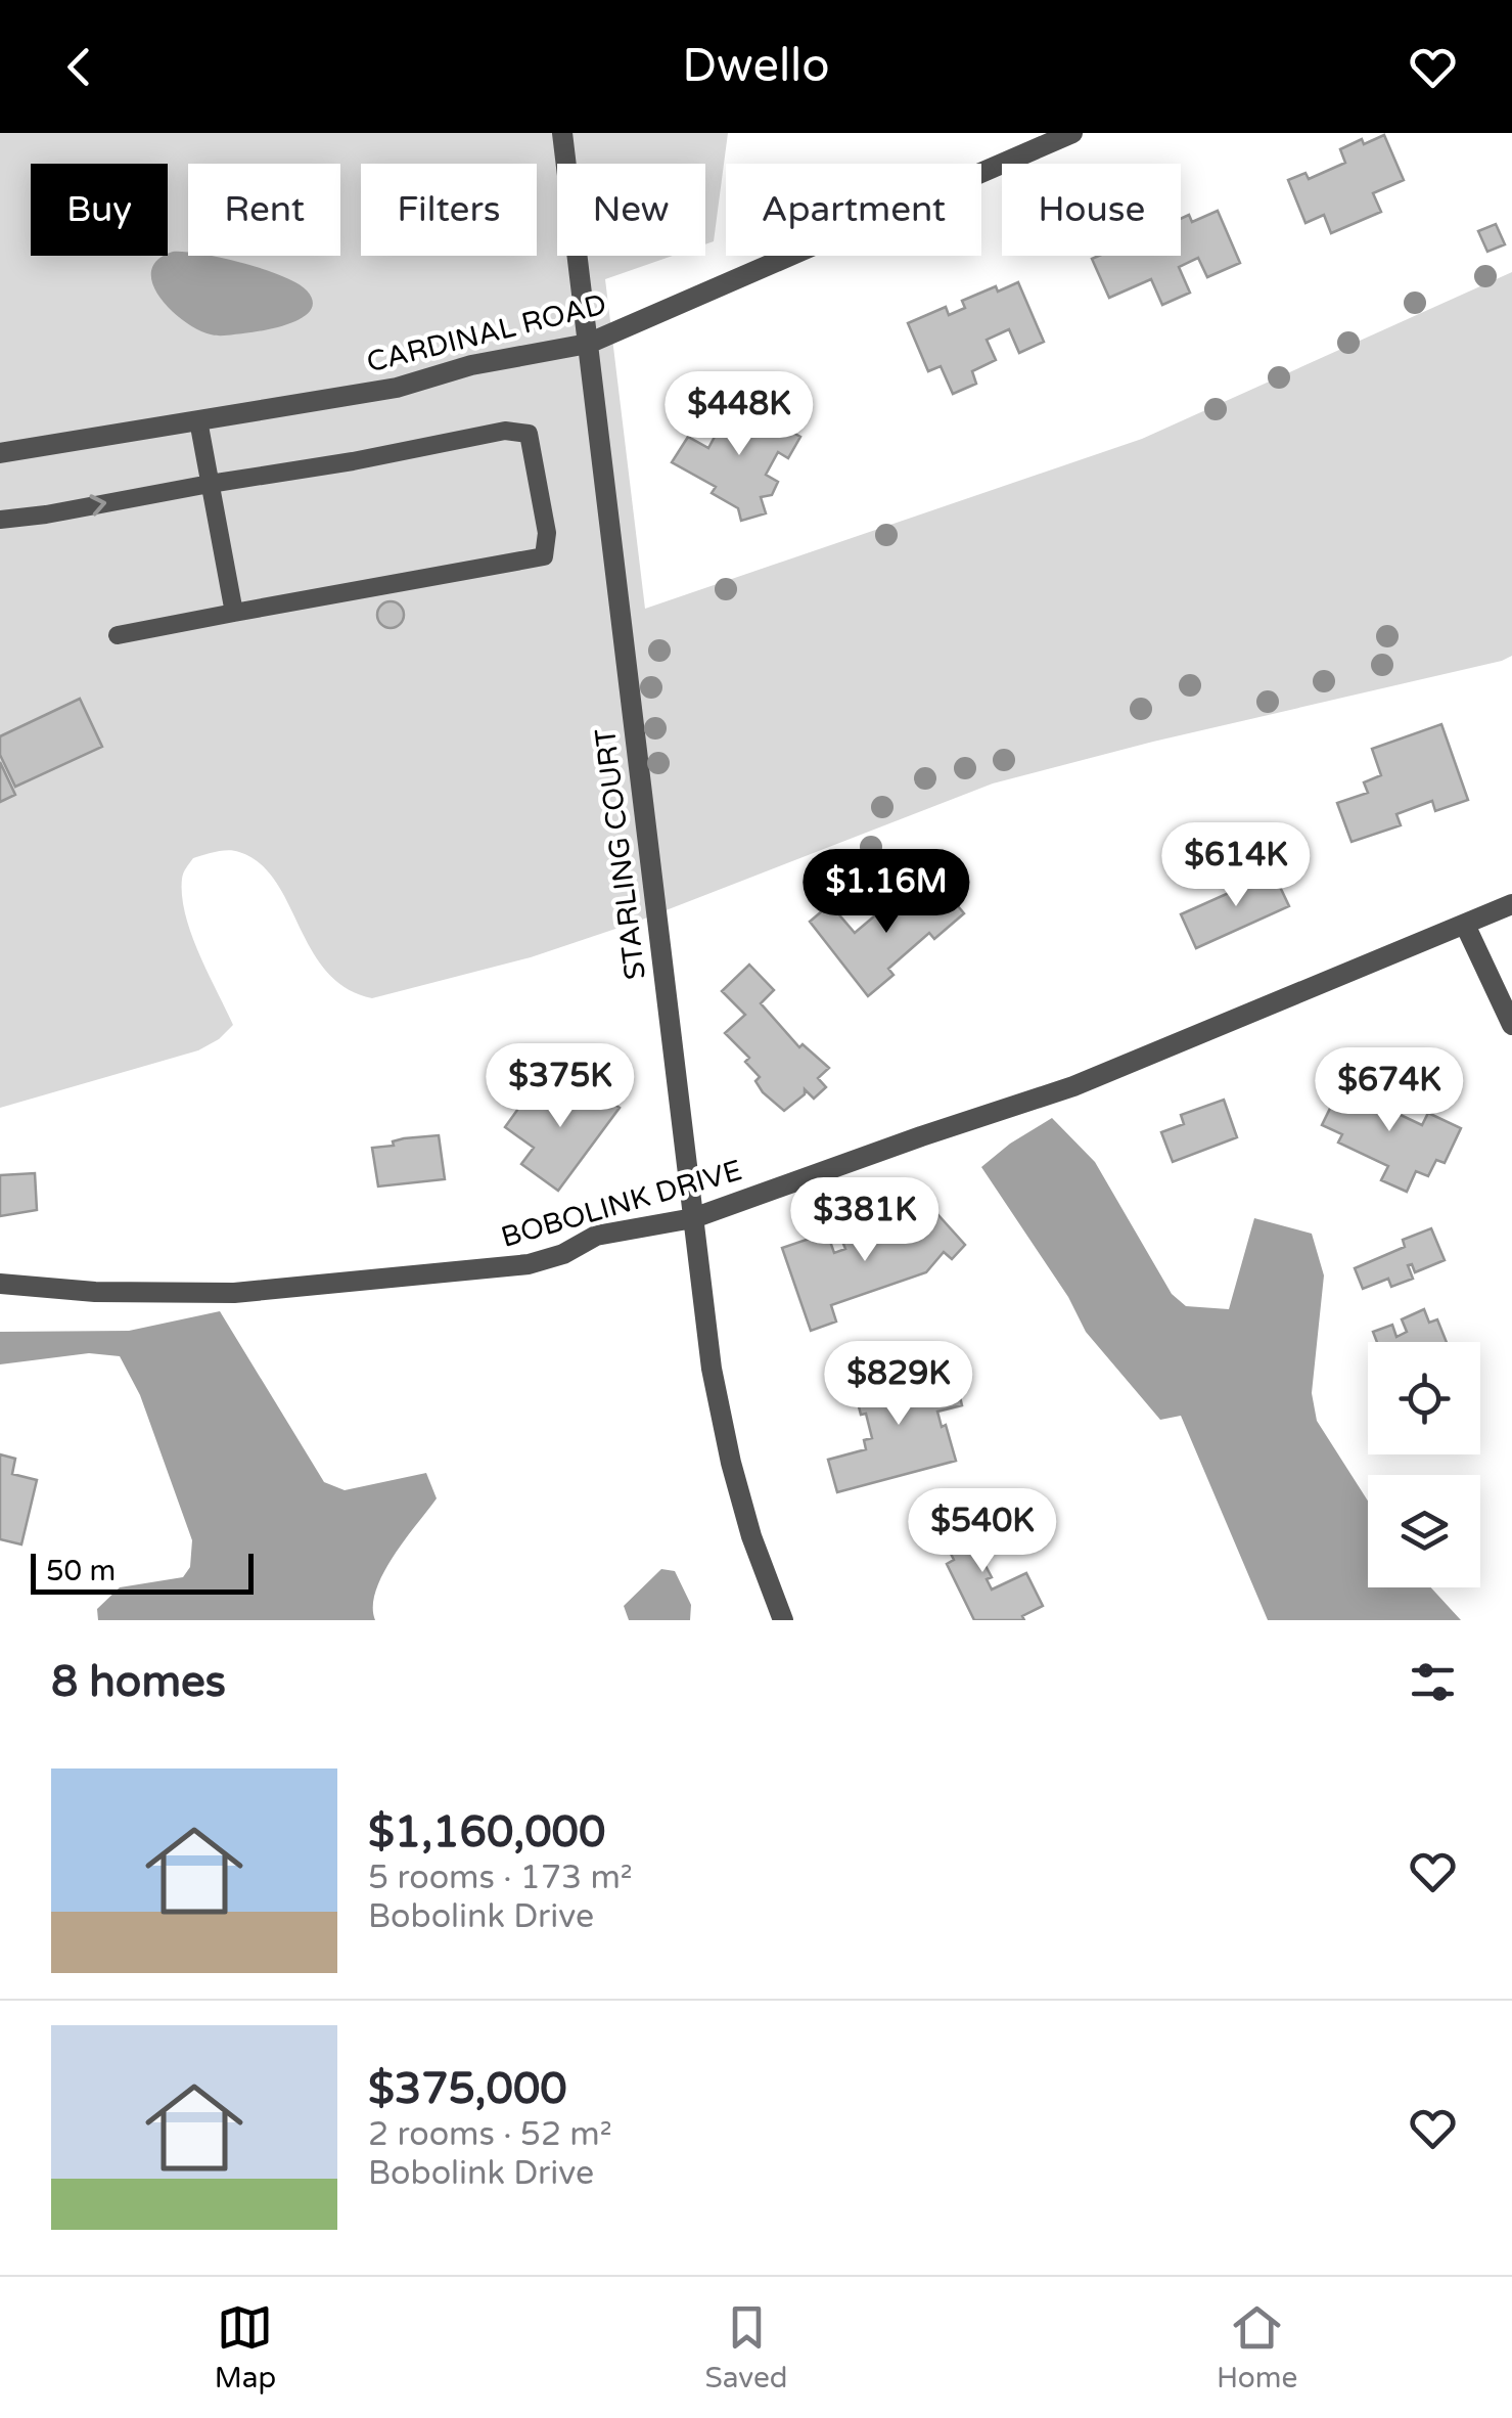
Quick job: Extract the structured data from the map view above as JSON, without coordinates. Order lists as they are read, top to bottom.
{
  "streets": {
    "street": ["CARDINAL ROAD", "STARLING COURT", "BOBOLINK DRIVE"]
  },
  "crossings": [
    ["CARDINAL ROAD", "STARLING COURT"],
    ["STARLING COURT", "BOBOLINK DRIVE"]
  ],
  "scale_bar": "50 m",
  "page": {
    "header": "Dwello",
    "chip": [
      "Buy",
      "Rent",
      "Filters",
      "New",
      "Apartment",
      "House"
    ],
    "price": [
      "$448K",
      "$614K",
      "$1.16M",
      "$375K",
      "$674K",
      "$381K",
      "$829K",
      "$540K"
    ],
    "scale": "50 m",
    "heading": "8 homes",
    "list": [
      {
        "name": "$1,160,000",
        "note": "5 rooms · 173 m² · Bobolink Drive"
      },
      {
        "name": "$375,000",
        "note": "2 rooms · 52 m² · Bobolink Drive"
      }
    ],
    "tabs": ["Map", "Saved", "Home"]
  }
}
